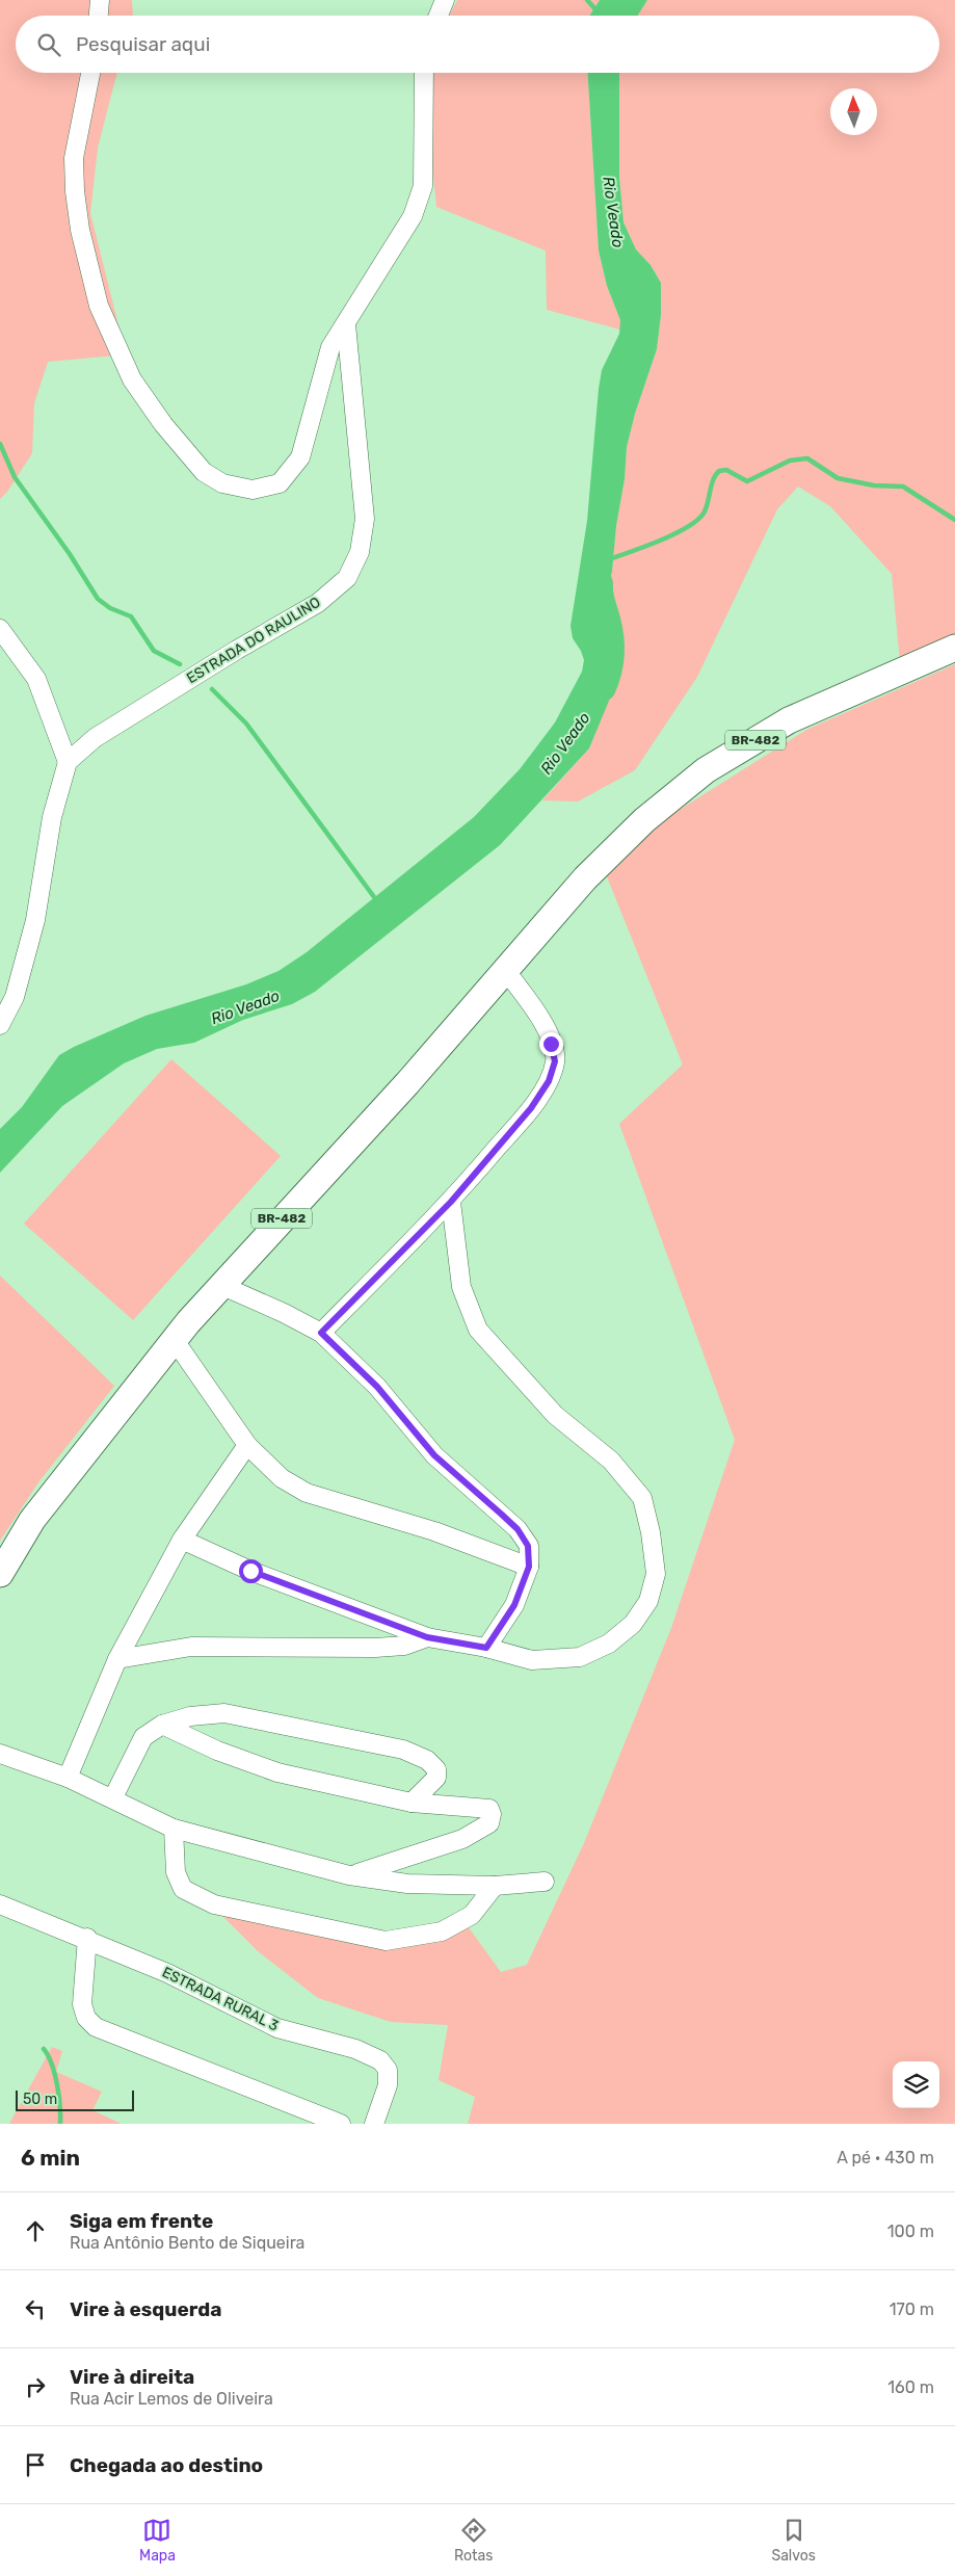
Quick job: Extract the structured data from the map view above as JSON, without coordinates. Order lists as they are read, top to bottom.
{
  "streets": {
    "highway": ["BR-482"],
    "street": ["ESTRADA DO RAULINO", "ESTRADA RURAL 3"]
  },
  "water": ["Rio Veado"],
  "scale_bar": "50 m",
  "north": "top",
  "page": {
    "search": "Pesquisar aqui",
    "scale": "50 m",
    "heading": ["6 min", "A pé · 430 m"],
    "list": [
      ["Siga em frente", "Rua Antônio Bento de Siqueira", "100 m"],
      ["Vire à esquerda", "170 m"],
      ["Vire à direita", "Rua Acir Lemos de Oliveira", "160 m"],
      "Chegada ao destino"
    ],
    "nav": ["Mapa", "Rotas", "Salvos"]
  }
}
